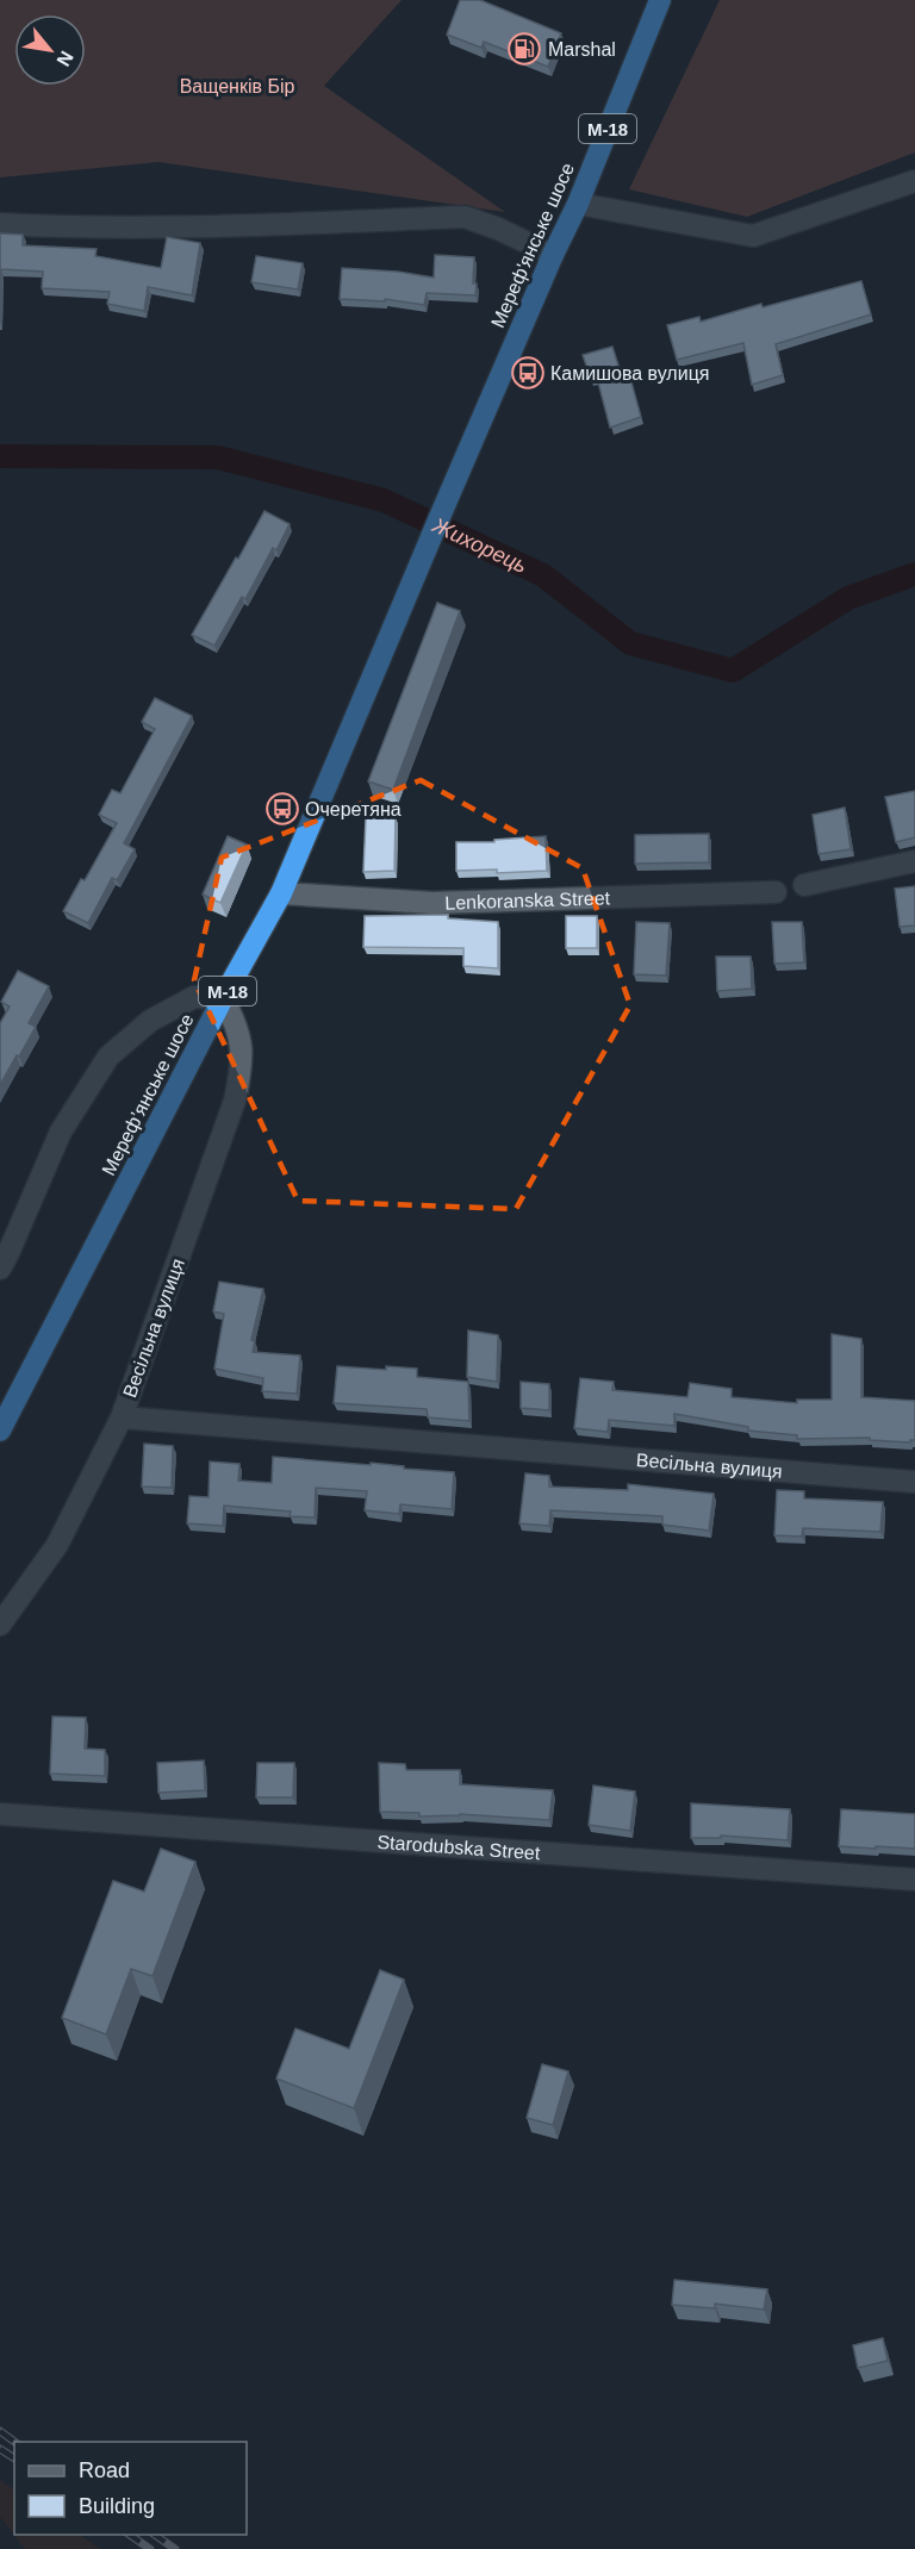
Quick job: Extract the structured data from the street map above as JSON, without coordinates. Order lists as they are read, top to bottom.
{
  "streets": {
    "highway": ["М-18", "Мереф'янське шосе", "Мереф’янське шосе"],
    "street": ["Lenkoranska Street", "Весільна вулиця", "Starodubska Street"]
  },
  "crossings": [
    ["Мереф'янське шосе", "Мереф’янське шосе"],
    ["Lenkoranska Street", "Мереф’янське шосе"],
    ["Мереф’янське шосе", "Весільна вулиця"]
  ],
  "water": ["Жихорець"],
  "parks": ["Ващенків Бір"],
  "places": {
    "fuel station": ["Marshal"],
    "bus stop": ["Камишова вулиця", "Очеретяна"]
  },
  "legend": ["Road", "Building"],
  "north": "bottom right"
}
